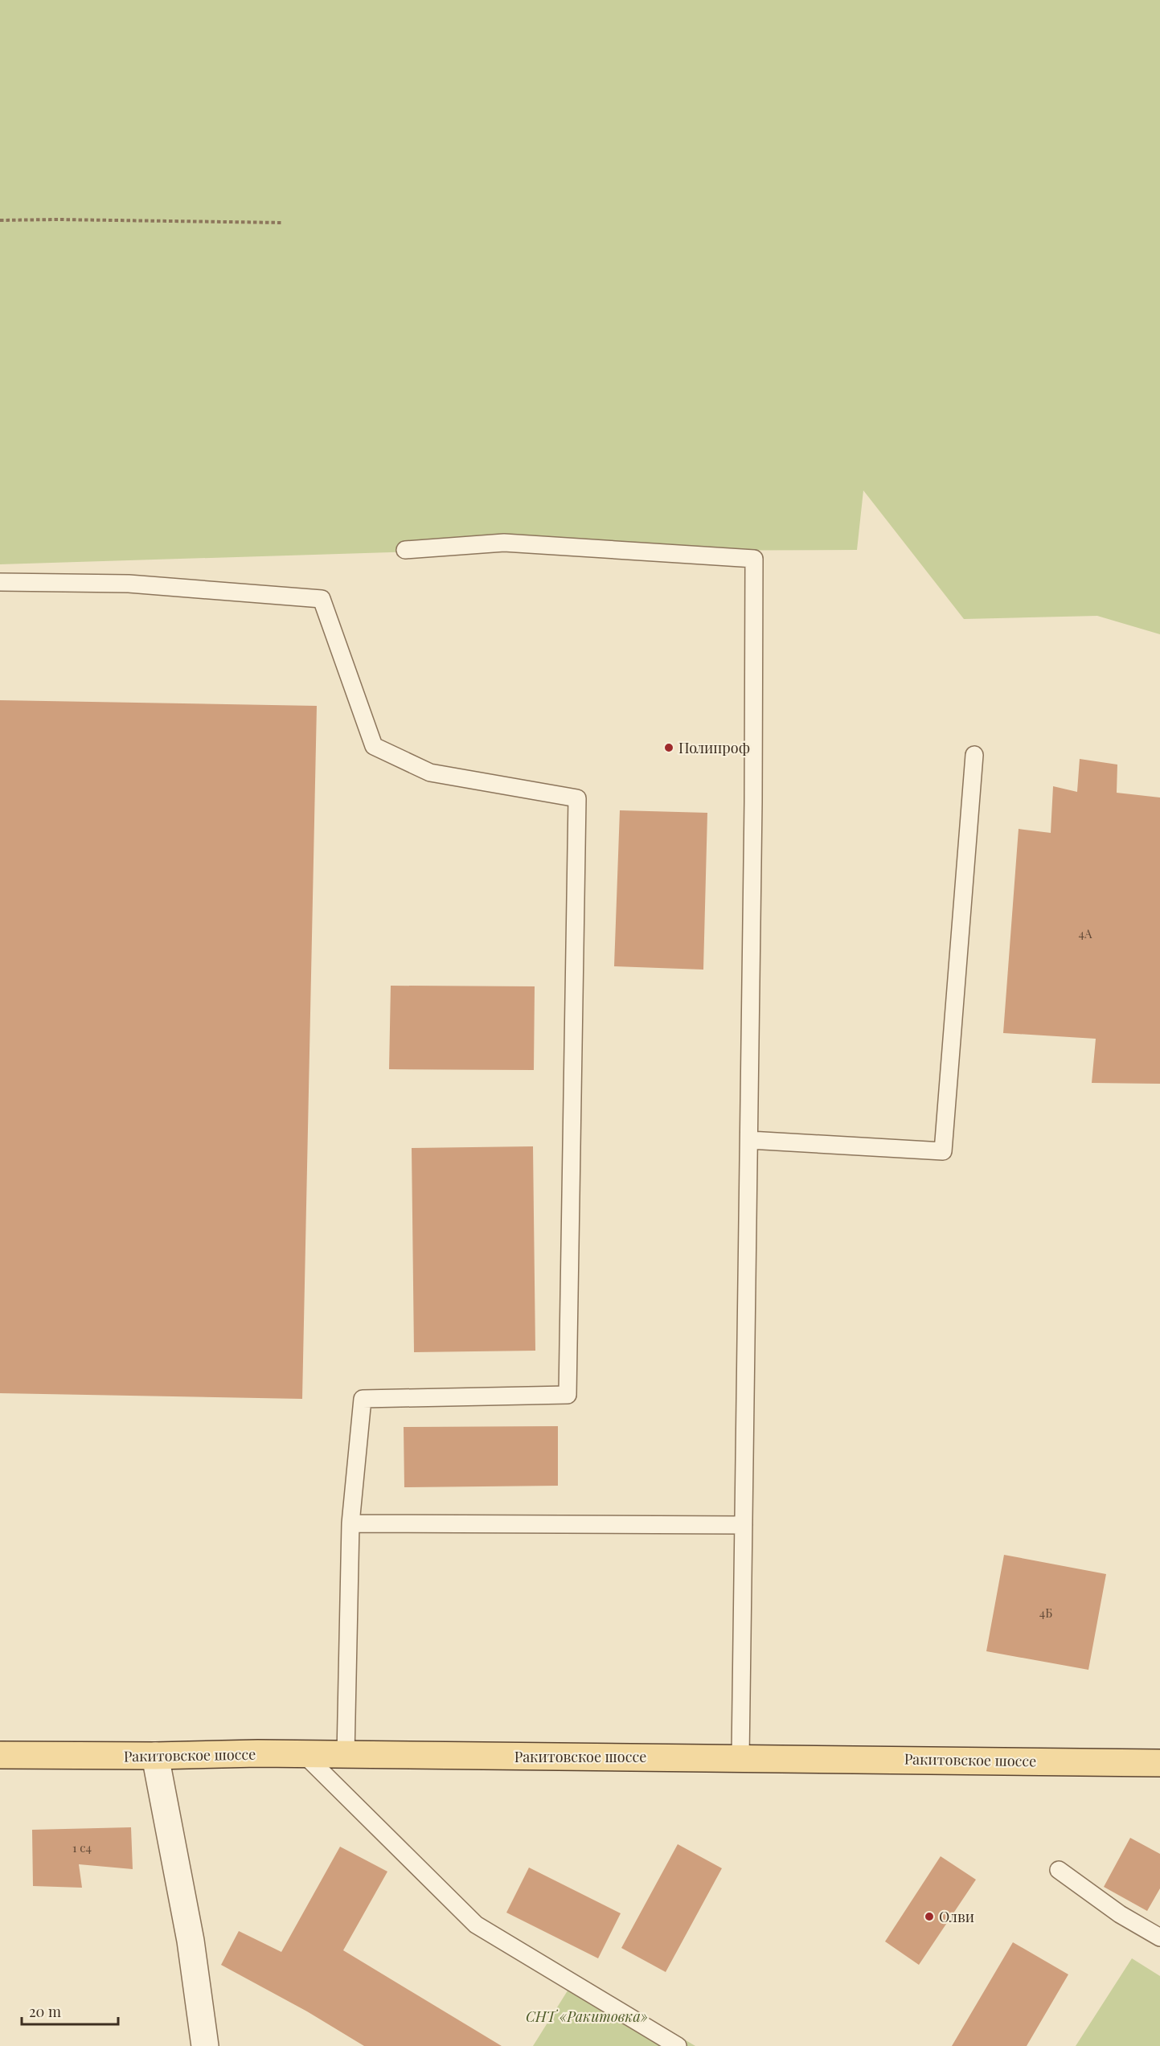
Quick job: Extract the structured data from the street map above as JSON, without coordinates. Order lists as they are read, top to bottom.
{
  "streets": {
    "main road": ["Ракитовское шоссе"]
  },
  "parks": ["СНТ «Ракитовка»"],
  "places": ["Полипроф", "Олви"],
  "house_numbers": ["4А", "4Б", "1 с4"],
  "scale_bar": "20 m"
}
